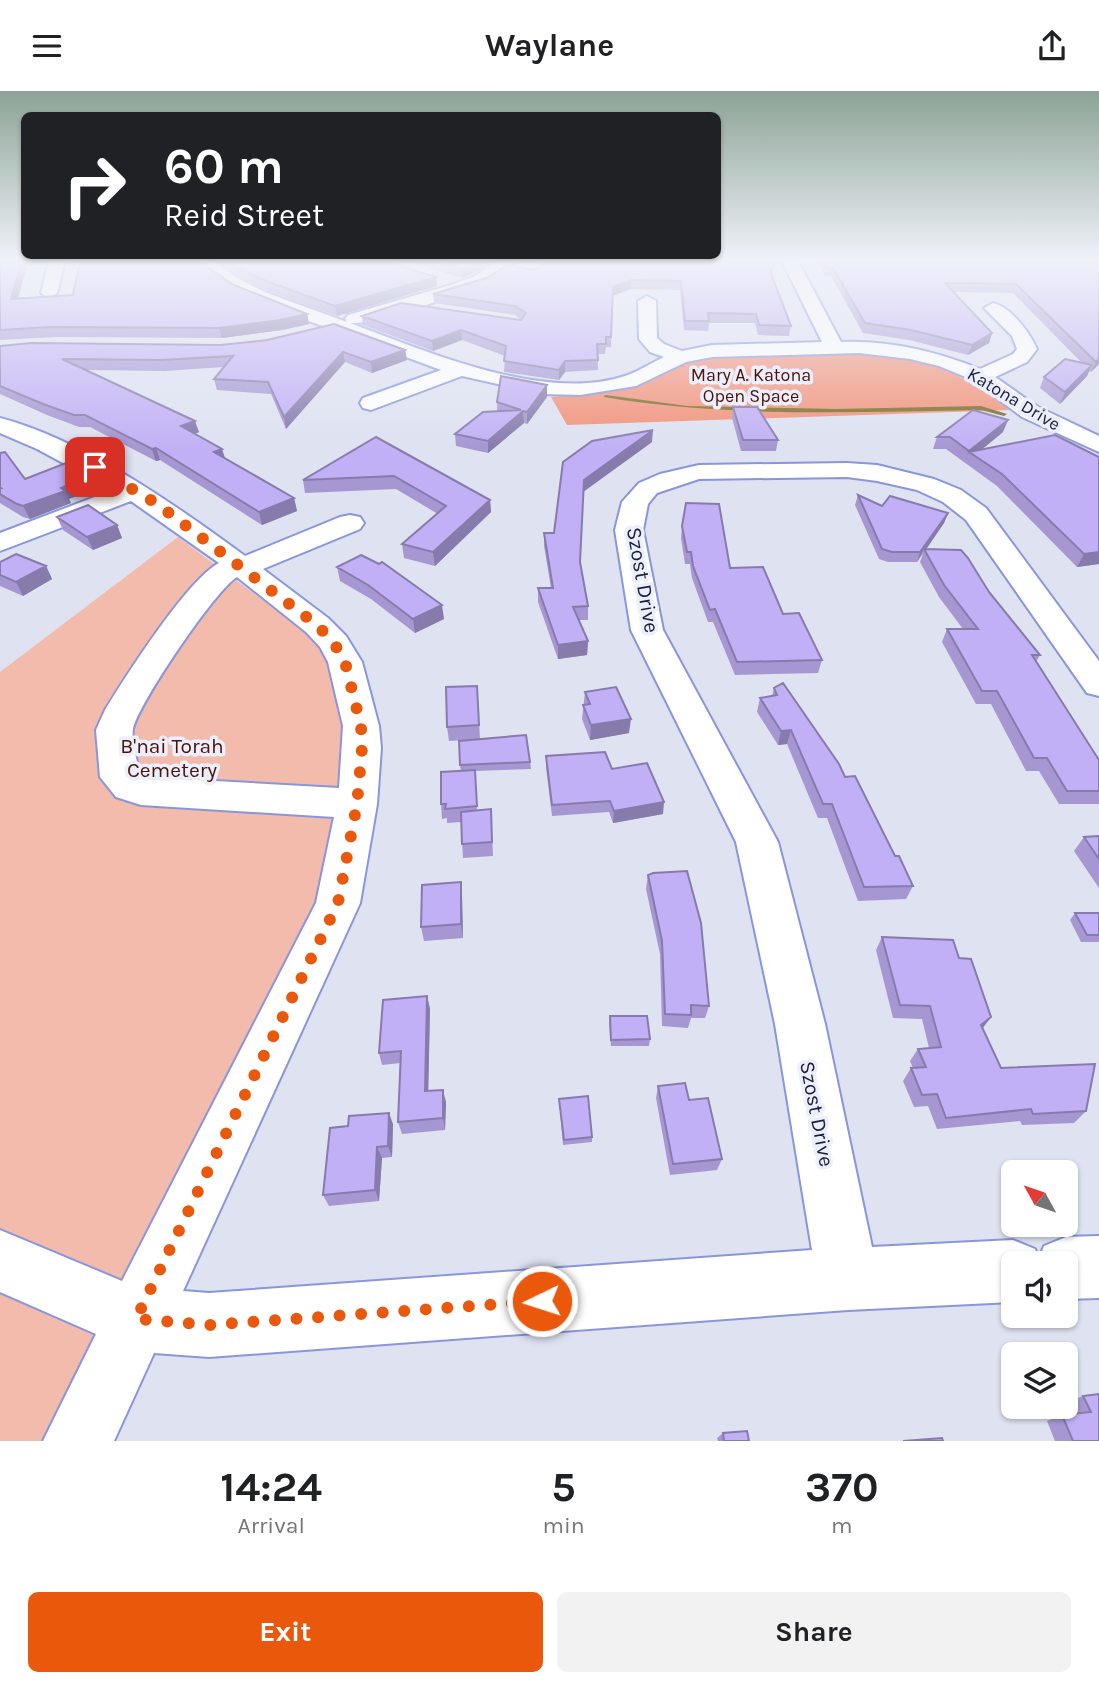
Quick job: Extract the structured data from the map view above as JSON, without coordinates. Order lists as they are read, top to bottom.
{
  "streets": {
    "street": ["Katona Drive", "Szost Drive"]
  },
  "parks": ["Mary A. Katona Open Space", "B'nai Torah Cemetery"],
  "north": "top left",
  "page": {
    "header": "Waylane",
    "turn": ["60 m", "Reid Street"],
    "eta": [
      "14:24",
      "Arrival",
      "5",
      "min",
      "370",
      "m"
    ],
    "buttons": ["Exit", "Share"]
  }
}
